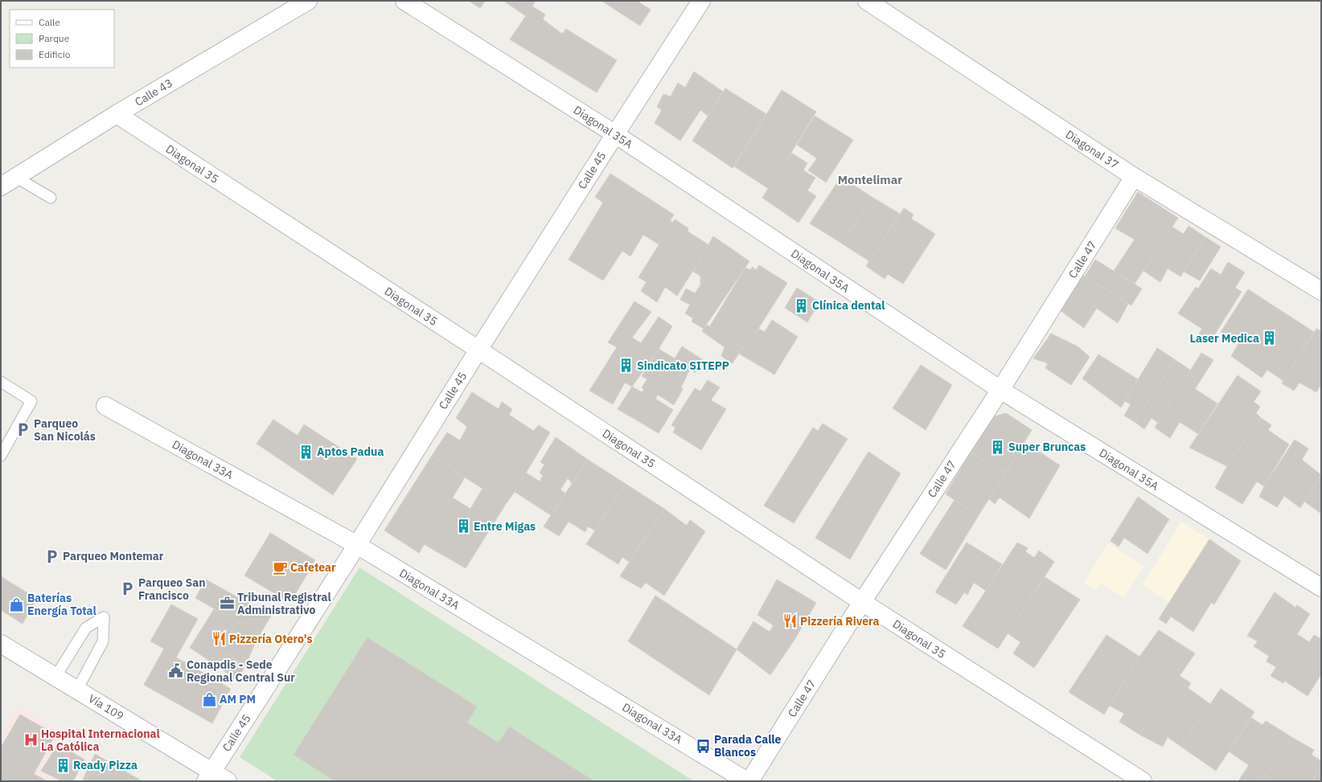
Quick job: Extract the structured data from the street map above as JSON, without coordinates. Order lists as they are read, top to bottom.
{
  "streets": {
    "street": [
      "Calle 43",
      "Diagonal 35A",
      "Diagonal 37",
      "Diagonal 35",
      "Calle 45",
      "Calle 47",
      "Diagonal 33A",
      "Vía 109"
    ]
  },
  "crossings": [
    ["Calle 43", "Diagonal 35"],
    ["Diagonal 35A", "Calle 45"],
    ["Diagonal 35A", "Calle 47"],
    ["Diagonal 37", "Calle 47"],
    ["Diagonal 35", "Calle 45"],
    ["Diagonal 35", "Calle 47"],
    ["Calle 45", "Diagonal 33A"],
    ["Calle 45", "Vía 109"],
    ["Calle 47", "Diagonal 33A"]
  ],
  "districts": ["Montelimar"],
  "places": {
    "building": [
      "Clínica dental",
      "Laser Medica",
      "Sindicato SITEPP",
      "Super Bruncas",
      "Aptos Padua",
      "Entre Migas",
      "Ready Pizza"
    ],
    "parking": ["Parqueo San Nicolás", "Parqueo Montemar", "Parqueo San Francisco"],
    "cafe": ["Cafetear"],
    "office": ["Tribunal Registral Administrativo"],
    "shop": ["Baterías Energía Total", "AM PM"],
    "restaurant": ["Pizzería Rivera", "Pizzería Otero's"],
    "public building": ["Conapdis - Sede Regional Central Sur"],
    "hospital": ["Hospital Internacional La Católica"],
    "bus stop": ["Parada Calle Blancos"]
  },
  "legend": ["Calle", "Parque", "Edificio"]
}
